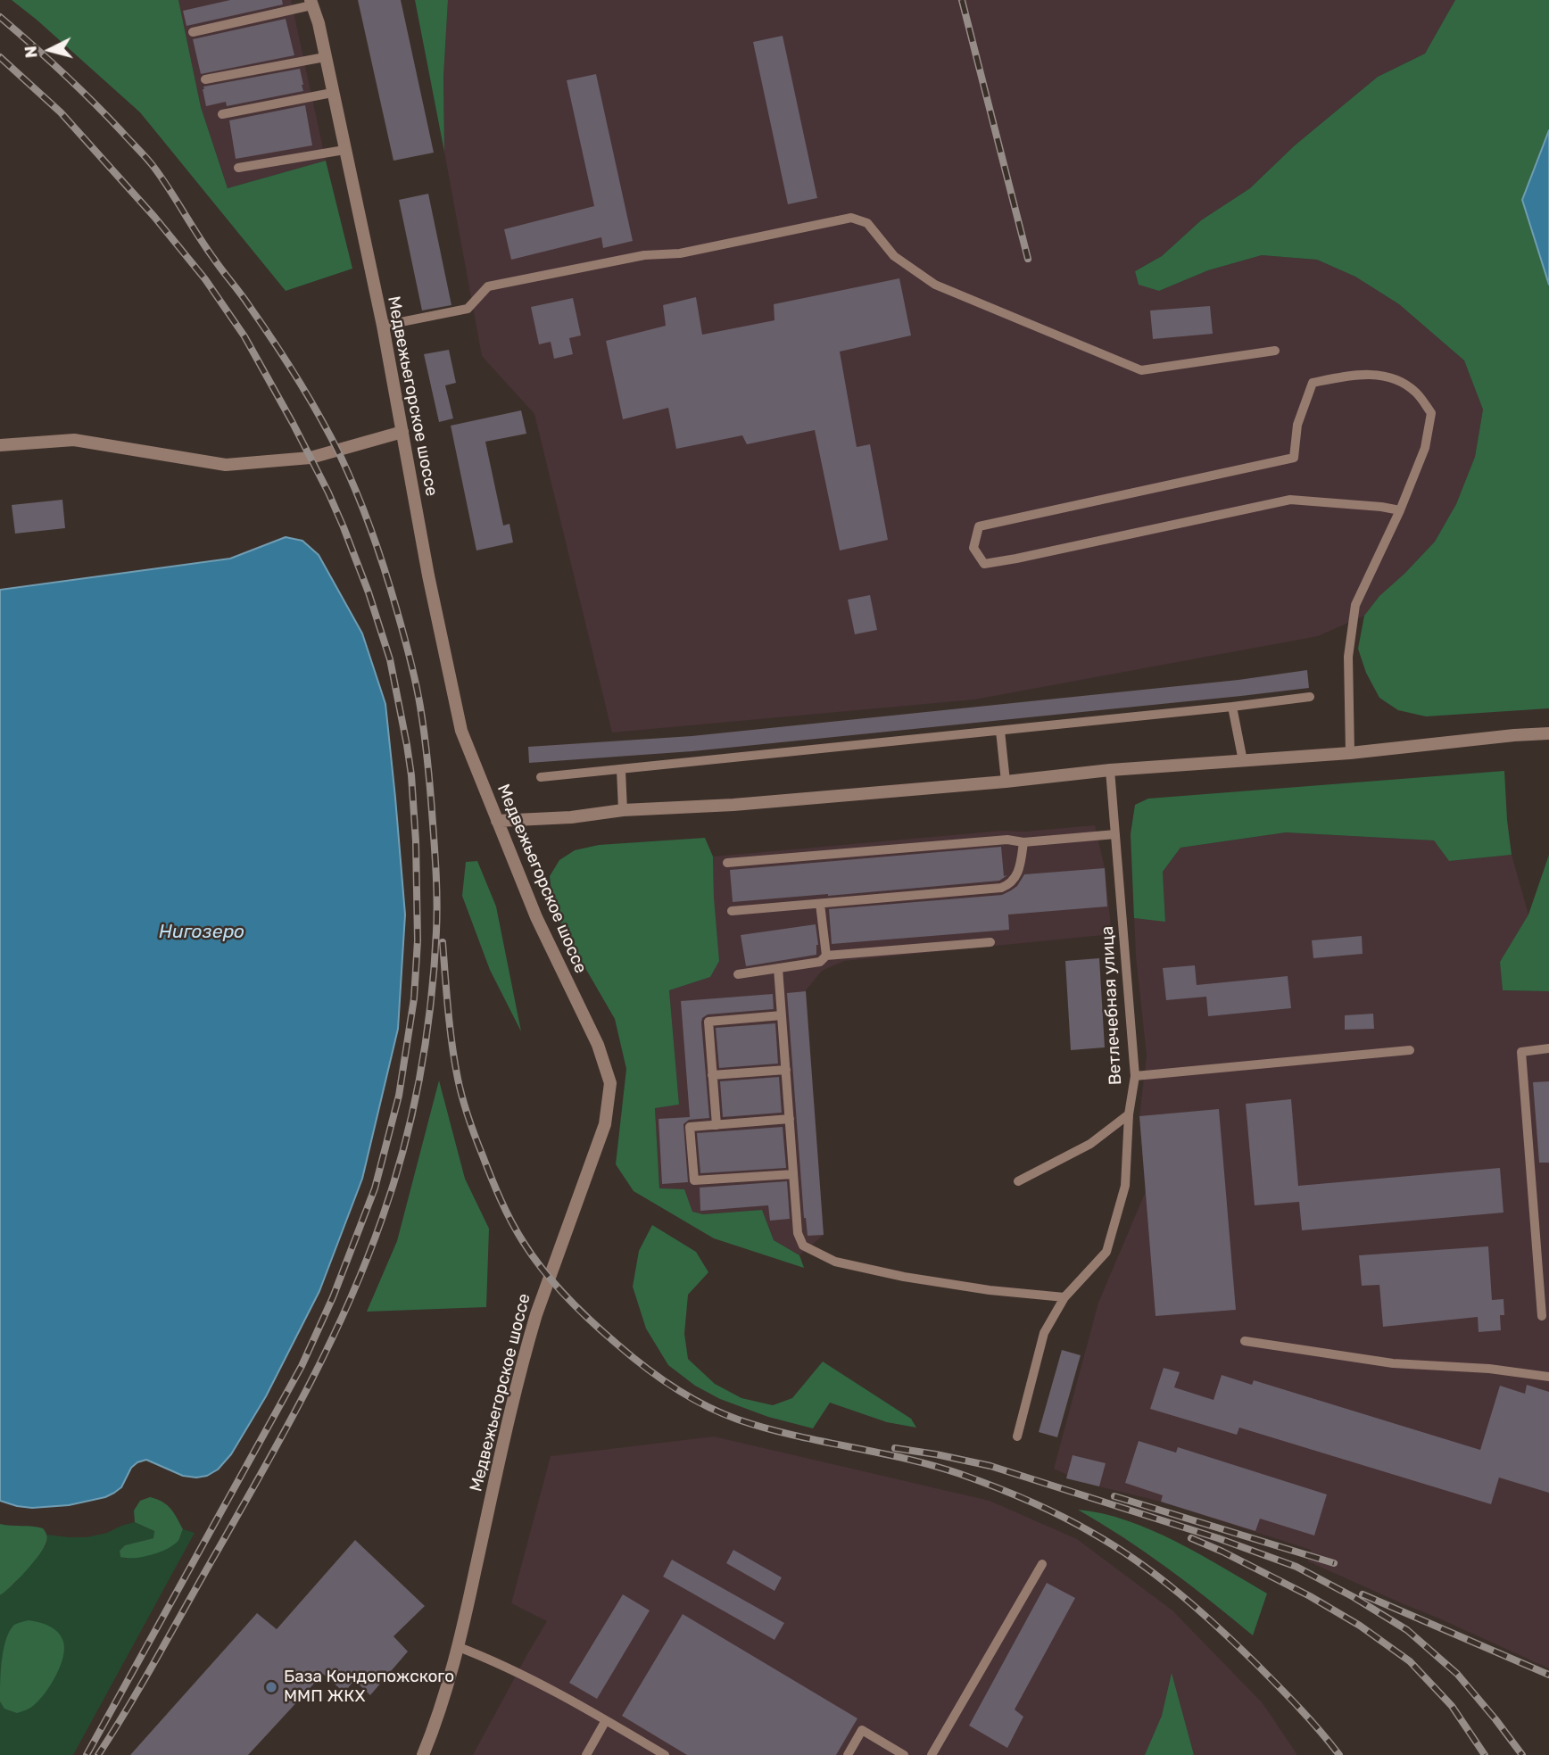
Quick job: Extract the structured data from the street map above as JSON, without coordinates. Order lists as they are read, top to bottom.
{
  "streets": {
    "street": ["Медвежьегорское шоссе"],
    "lane": ["Ветлечебная улица"]
  },
  "water": ["Нигозеро"],
  "places": ["База Кондопожского ММП ЖКХ"],
  "north": "left"
}
